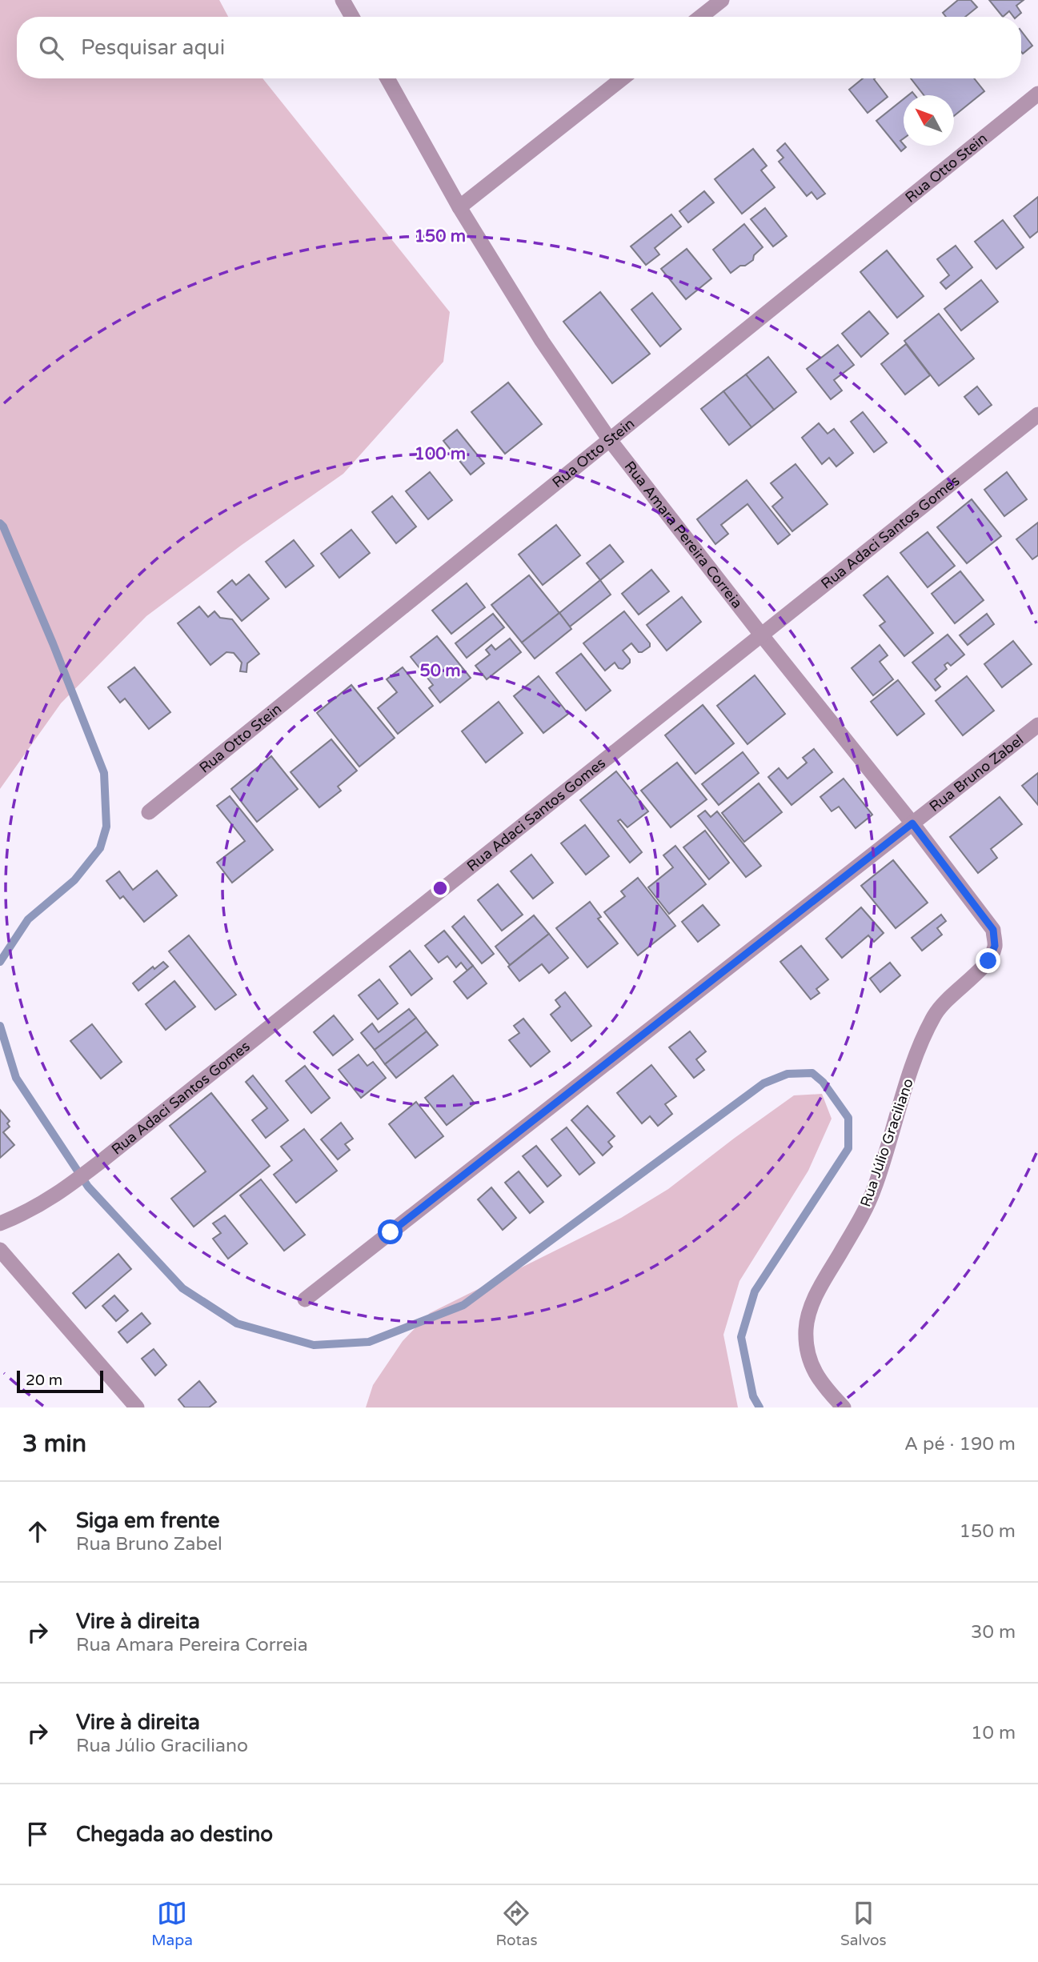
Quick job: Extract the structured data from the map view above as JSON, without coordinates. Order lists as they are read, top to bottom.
{
  "streets": {
    "street": [
      "Rua Otto Stein",
      "Rua Adaci Santos Gomes",
      "Rua Amara Pereira Correia",
      "Rua Bruno Zabel",
      "Rua Júlio Graciliano"
    ]
  },
  "crossings": [
    ["Rua Otto Stein", "Rua Amara Pereira Correia"],
    ["Rua Adaci Santos Gomes", "Rua Amara Pereira Correia"],
    ["Rua Amara Pereira Correia", "Rua Bruno Zabel"],
    ["Rua Amara Pereira Correia", "Rua Júlio Graciliano"]
  ],
  "scale_bar": "20 m",
  "north": "top left",
  "page": {
    "search": "Pesquisar aqui",
    "scale": "20 m",
    "heading": ["3 min", "A pé · 190 m"],
    "list": [
      ["Siga em frente", "Rua Bruno Zabel", "150 m"],
      ["Vire à direita", "Rua Amara Pereira Correia", "30 m"],
      ["Vire à direita", "Rua Júlio Graciliano", "10 m"],
      "Chegada ao destino"
    ],
    "nav": ["Mapa", "Rotas", "Salvos"]
  },
  "rings": ["150 m", "100 m", "50 m"]
}
